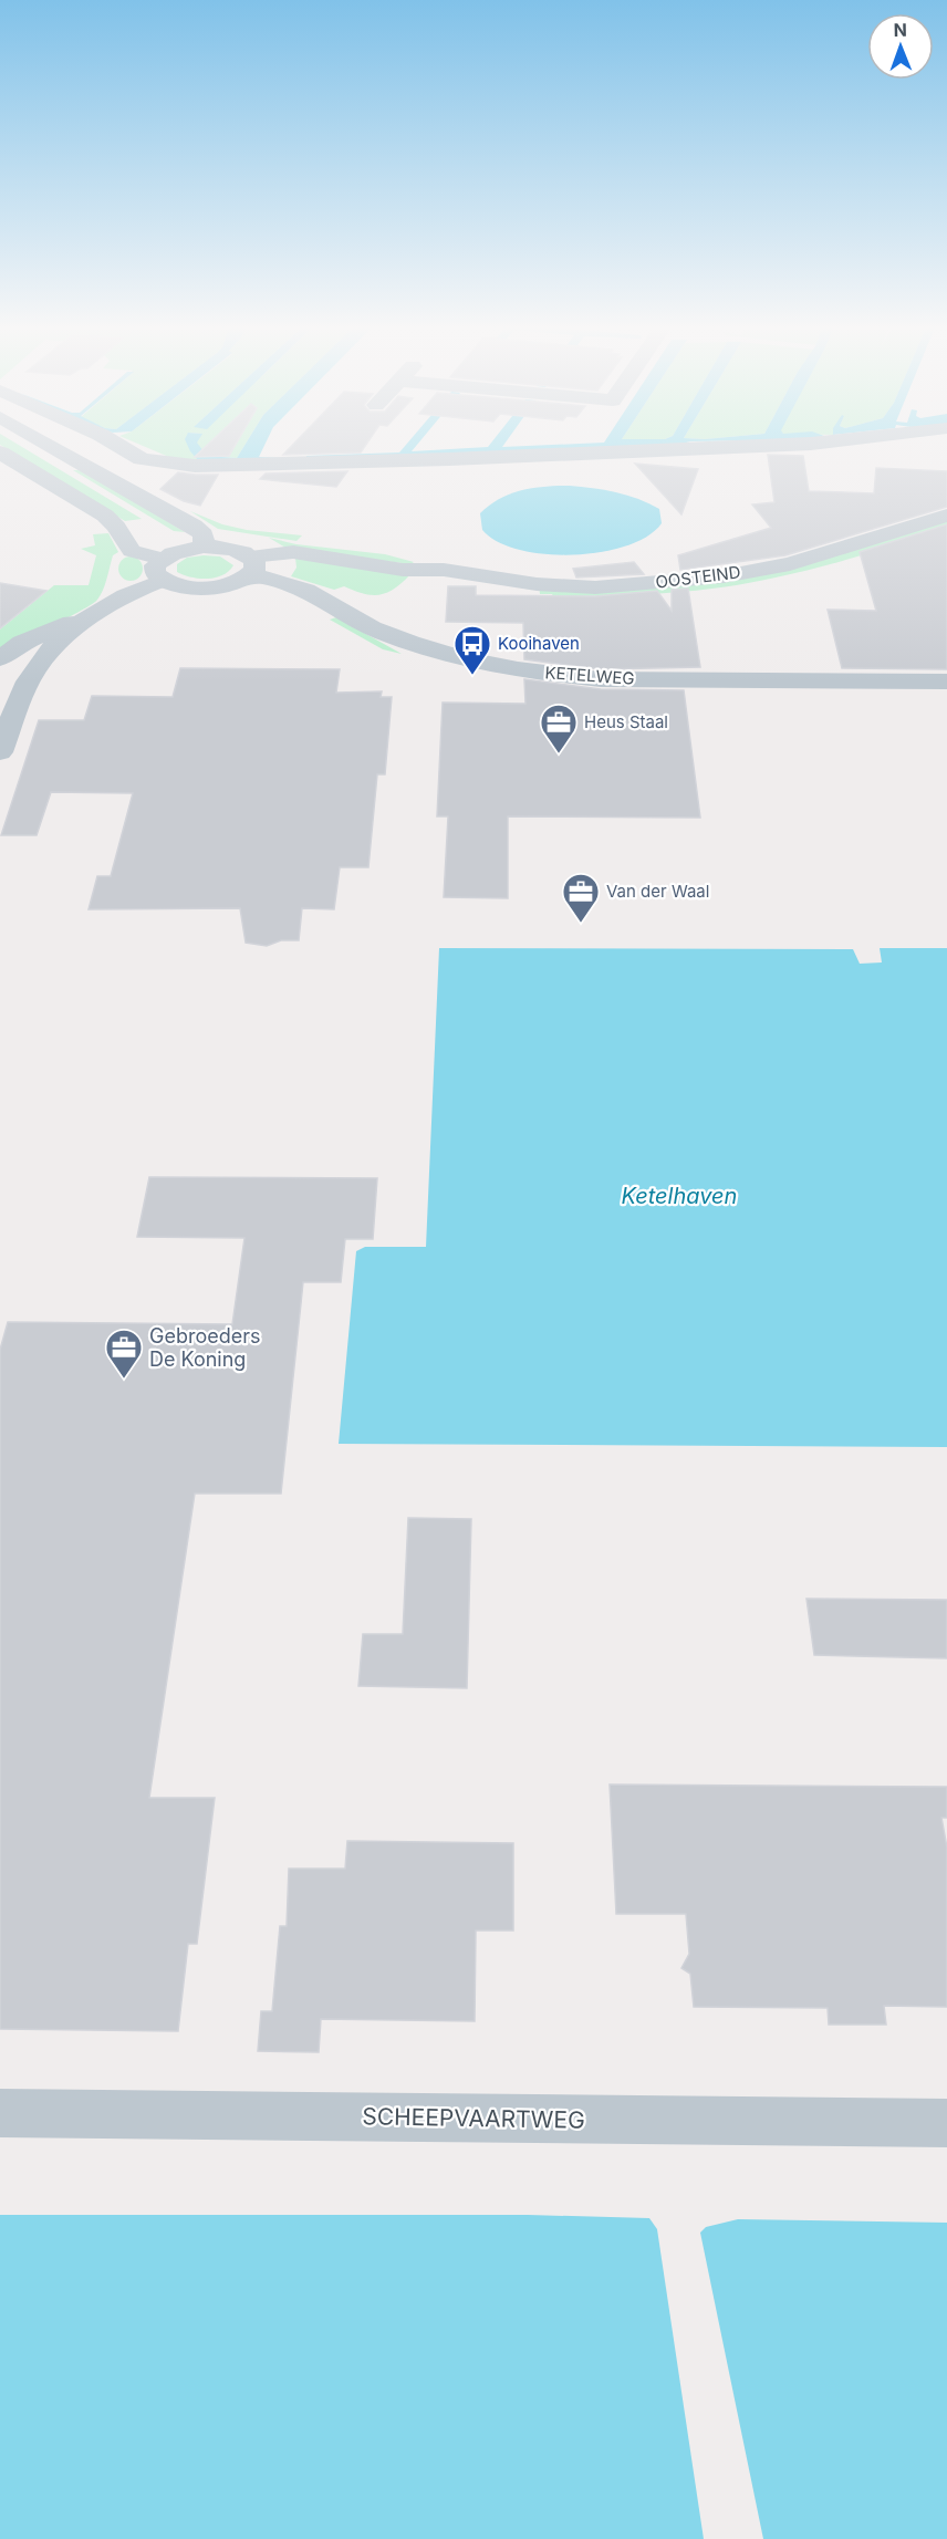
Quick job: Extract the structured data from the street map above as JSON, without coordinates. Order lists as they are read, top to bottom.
{
  "streets": {
    "street": ["OOSTEIND", "KETELWEG", "SCHEEPVAARTWEG"]
  },
  "crossings": [
    ["OOSTEIND", "KETELWEG"]
  ],
  "water": ["Ketelhaven"],
  "places": {
    "bus stop": ["Kooihaven"],
    "office": ["Heus Staal", "Van der Waal", "Gebroeders De Koning"]
  },
  "north": "top"
}
